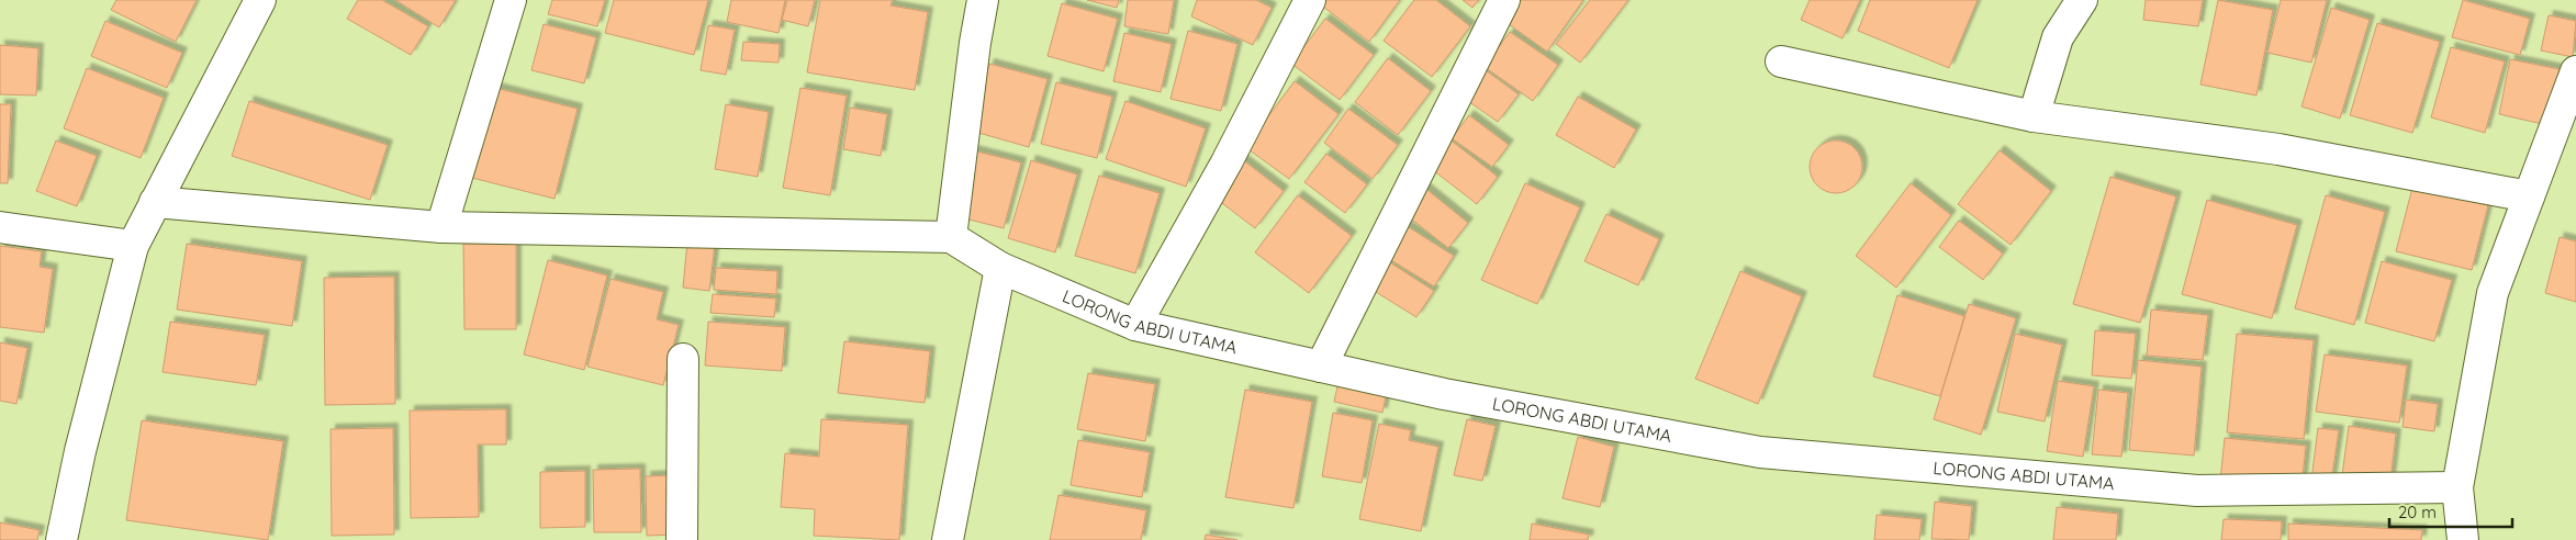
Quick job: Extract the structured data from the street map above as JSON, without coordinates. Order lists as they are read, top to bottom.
{
  "streets": {
    "street": ["LORONG ABDI UTAMA"]
  },
  "scale_bar": "20 m"
}
